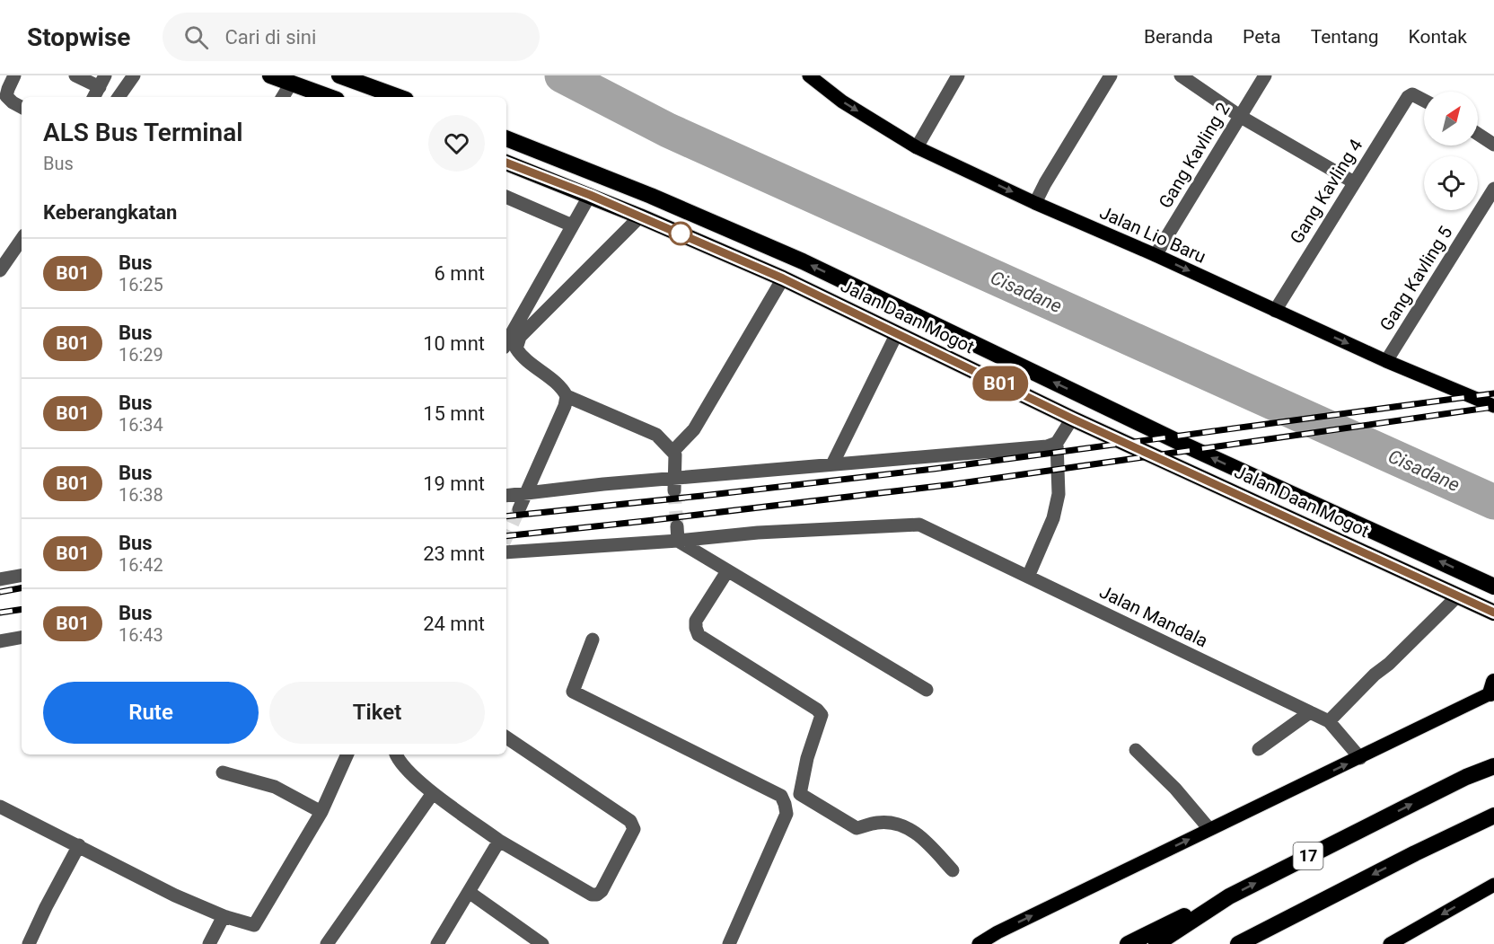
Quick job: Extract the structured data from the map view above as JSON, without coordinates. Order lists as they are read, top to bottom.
{
  "streets": {
    "highway": ["Jalan Daan Mogot", "17"],
    "main road": ["Jalan Lio Baru"],
    "street": [
      "Gang Kavling 2",
      "Gang Kavling 4",
      "Gang Kavling 5",
      "Jalan Mandala"
    ]
  },
  "crossings": [
    ["Gang Kavling 2", "Jalan Lio Baru"],
    ["Gang Kavling 4", "Jalan Lio Baru"],
    ["Jalan Lio Baru", "Gang Kavling 5"]
  ],
  "one_way": ["Jalan Lio Baru"],
  "water": ["Cisadane"],
  "lines": ["bus line B01"],
  "north": "top right",
  "page": {
    "header": "Stopwise",
    "search": "Cari di sini",
    "nav": [
      "Beranda",
      "Peta",
      "Tentang",
      "Kontak"
    ],
    "on_map": "B01",
    "heading": [
      ["ALS Bus Terminal", "Bus"],
      "Keberangkatan"
    ],
    "list": [
      {
        "mark": "B01",
        "name": "Bus",
        "note": "16:25",
        "value": "6 mnt"
      },
      {
        "mark": "B01",
        "name": "Bus",
        "note": "16:29",
        "value": "10 mnt"
      },
      {
        "mark": "B01",
        "name": "Bus",
        "note": "16:34",
        "value": "15 mnt"
      },
      {
        "mark": "B01",
        "name": "Bus",
        "note": "16:38",
        "value": "19 mnt"
      },
      {
        "mark": "B01",
        "name": "Bus",
        "note": "16:42",
        "value": "23 mnt"
      },
      {
        "mark": "B01",
        "name": "Bus",
        "note": "16:43",
        "value": "24 mnt"
      }
    ],
    "buttons": ["Rute", "Tiket"]
  }
}
